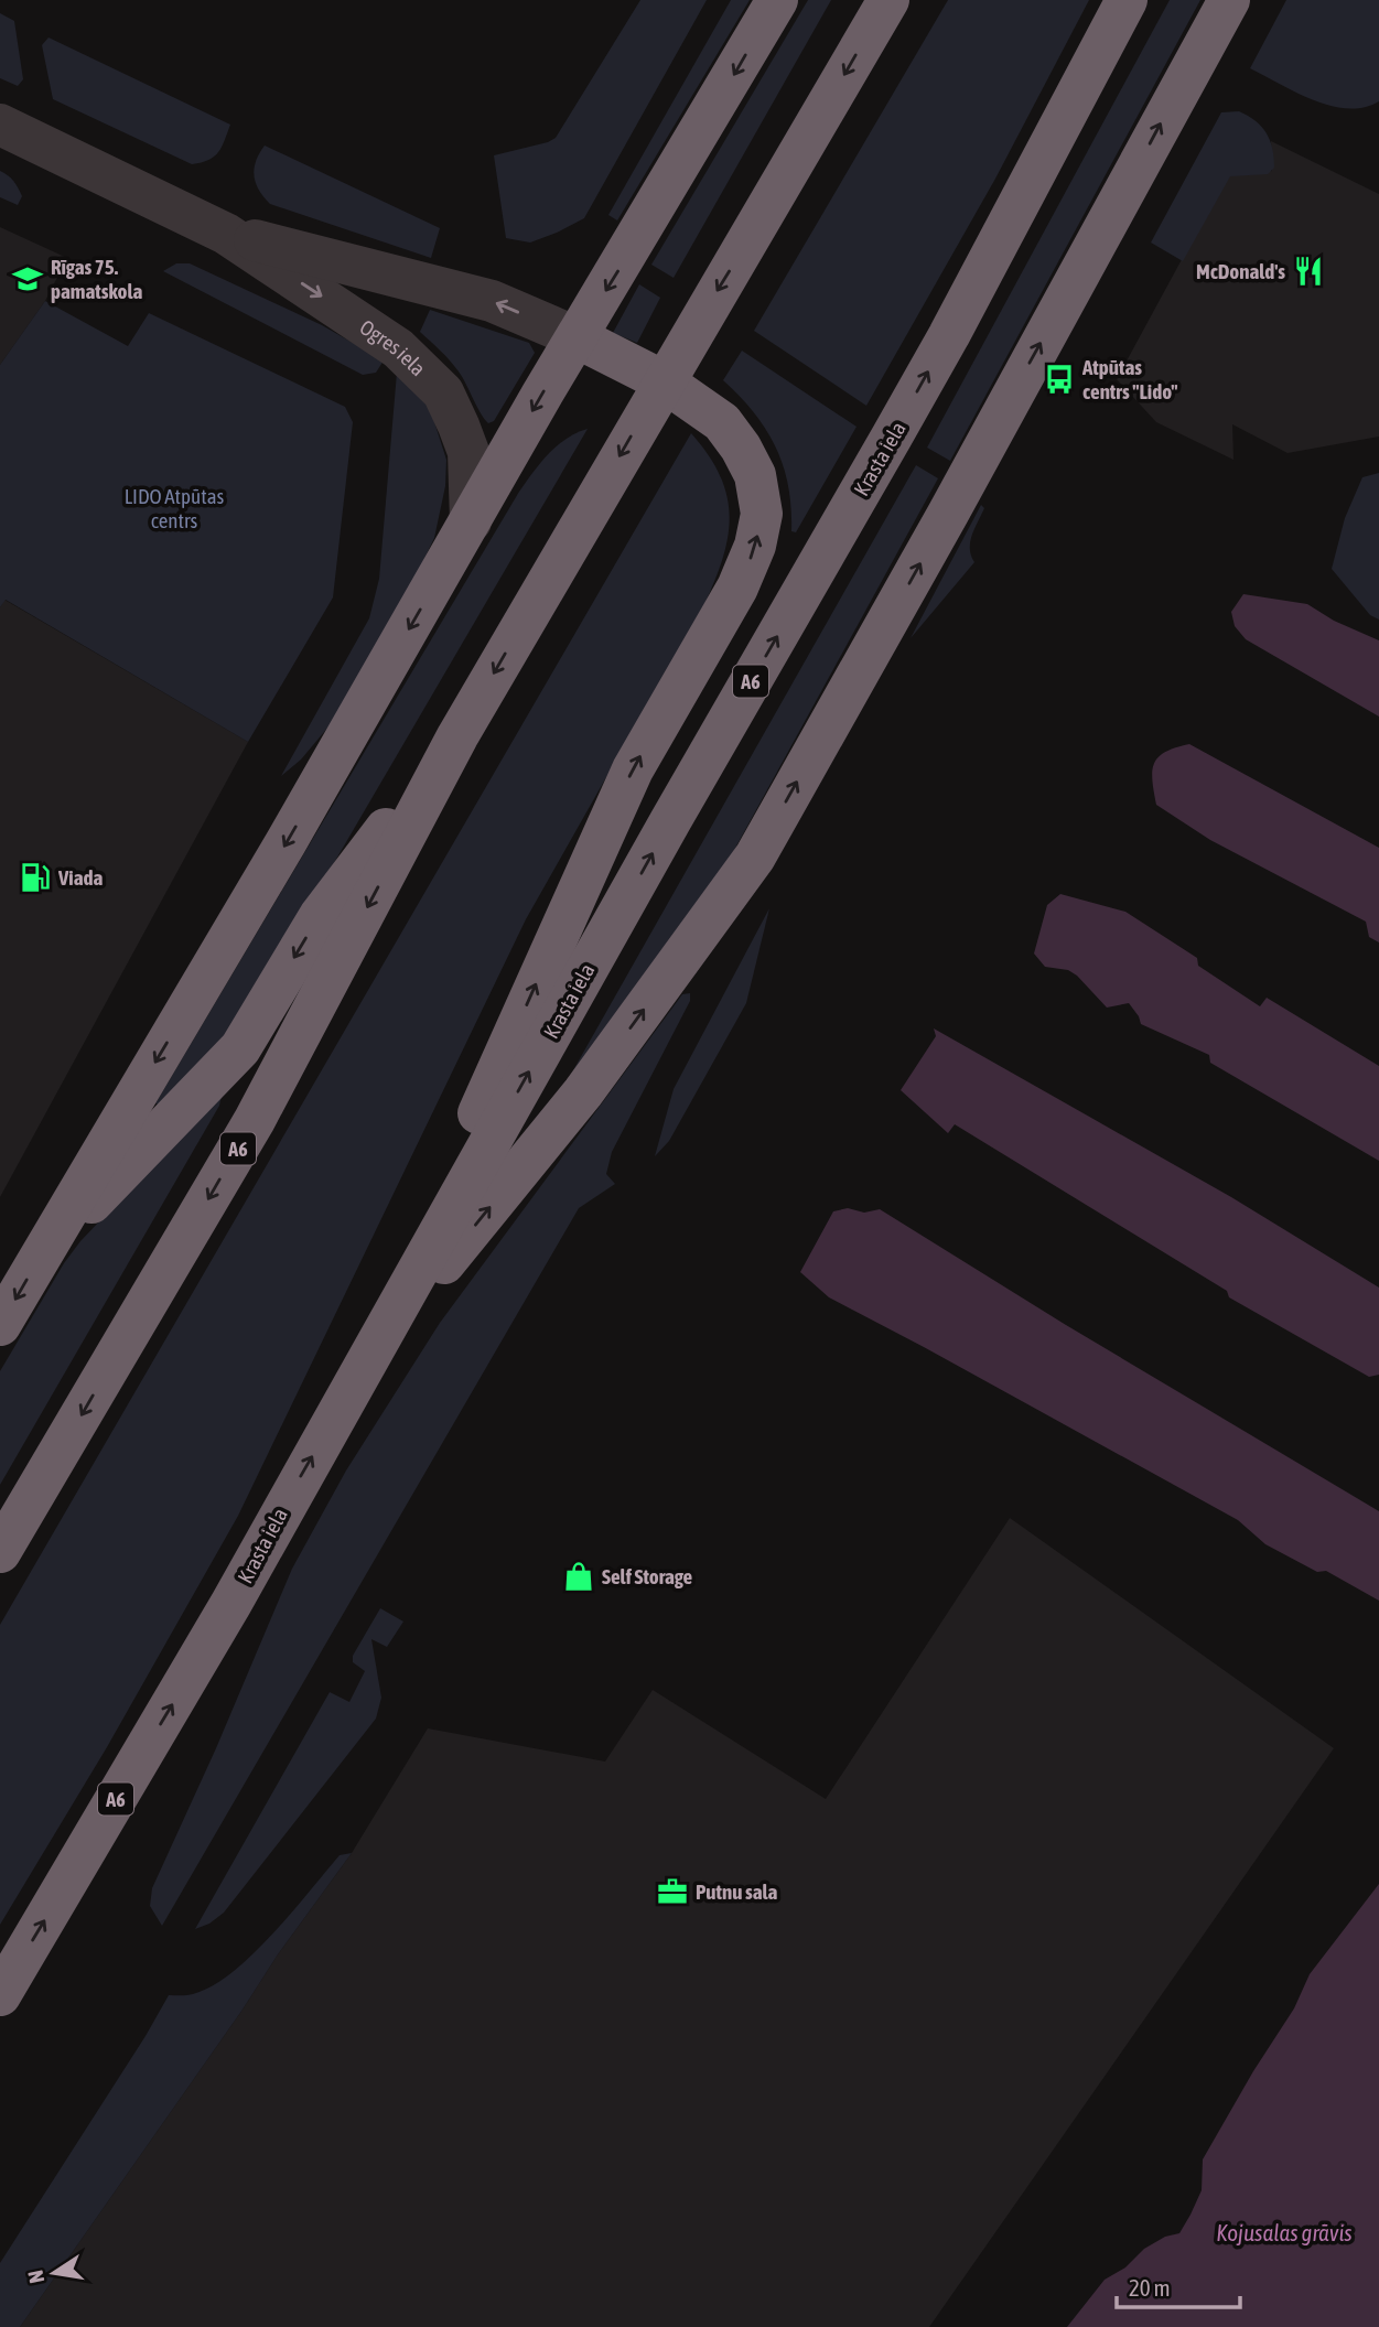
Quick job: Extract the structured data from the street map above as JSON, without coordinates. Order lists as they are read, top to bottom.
{
  "streets": {
    "highway": ["Krasta iela", "A6"],
    "street": ["Ogres iela"]
  },
  "water": ["Kojusalas grāvis"],
  "parks": ["LIDO Atpūtas centrs"],
  "places": {
    "restaurant": ["McDonald's"],
    "school or university": ["Rīgas 75. pamatskola"],
    "bus stop": ["Atpūtas centrs \"Lido\""],
    "fuel station": ["Viada"],
    "shop": ["Self Storage"],
    "office": ["Putnu sala"]
  },
  "scale_bar": "20 m",
  "north": "left"
}
